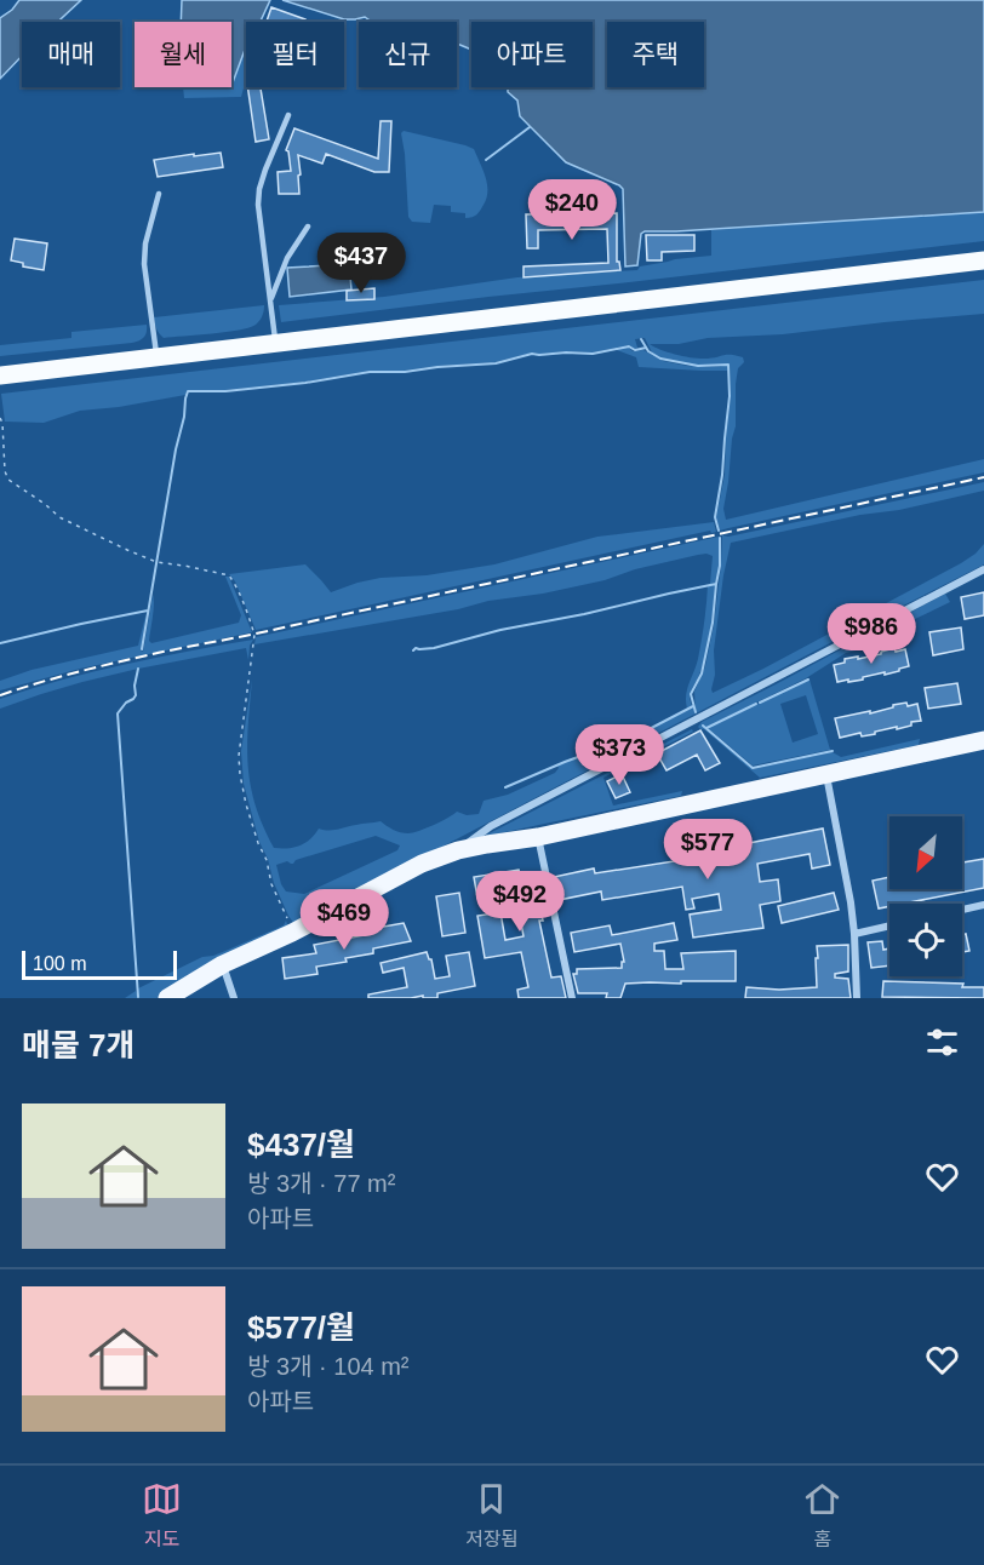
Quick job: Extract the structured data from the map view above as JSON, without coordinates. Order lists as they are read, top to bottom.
{
  "scale_bar": "100 m",
  "north": "bottom left",
  "page": {
    "chip": [
      "매매",
      "월세",
      "필터",
      "신규",
      "아파트",
      "주택"
    ],
    "price": [
      "$240",
      "$437",
      "$986",
      "$373",
      "$577",
      "$492",
      "$469"
    ],
    "scale": "100 m",
    "heading": "매물 7개",
    "list": [
      {
        "name": "$437/월",
        "note": "방 3개 · 77 m² · 아파트"
      },
      {
        "name": "$577/월",
        "note": "방 3개 · 104 m² · 아파트"
      }
    ],
    "tabs": ["지도", "저장됨", "홈"]
  }
}
